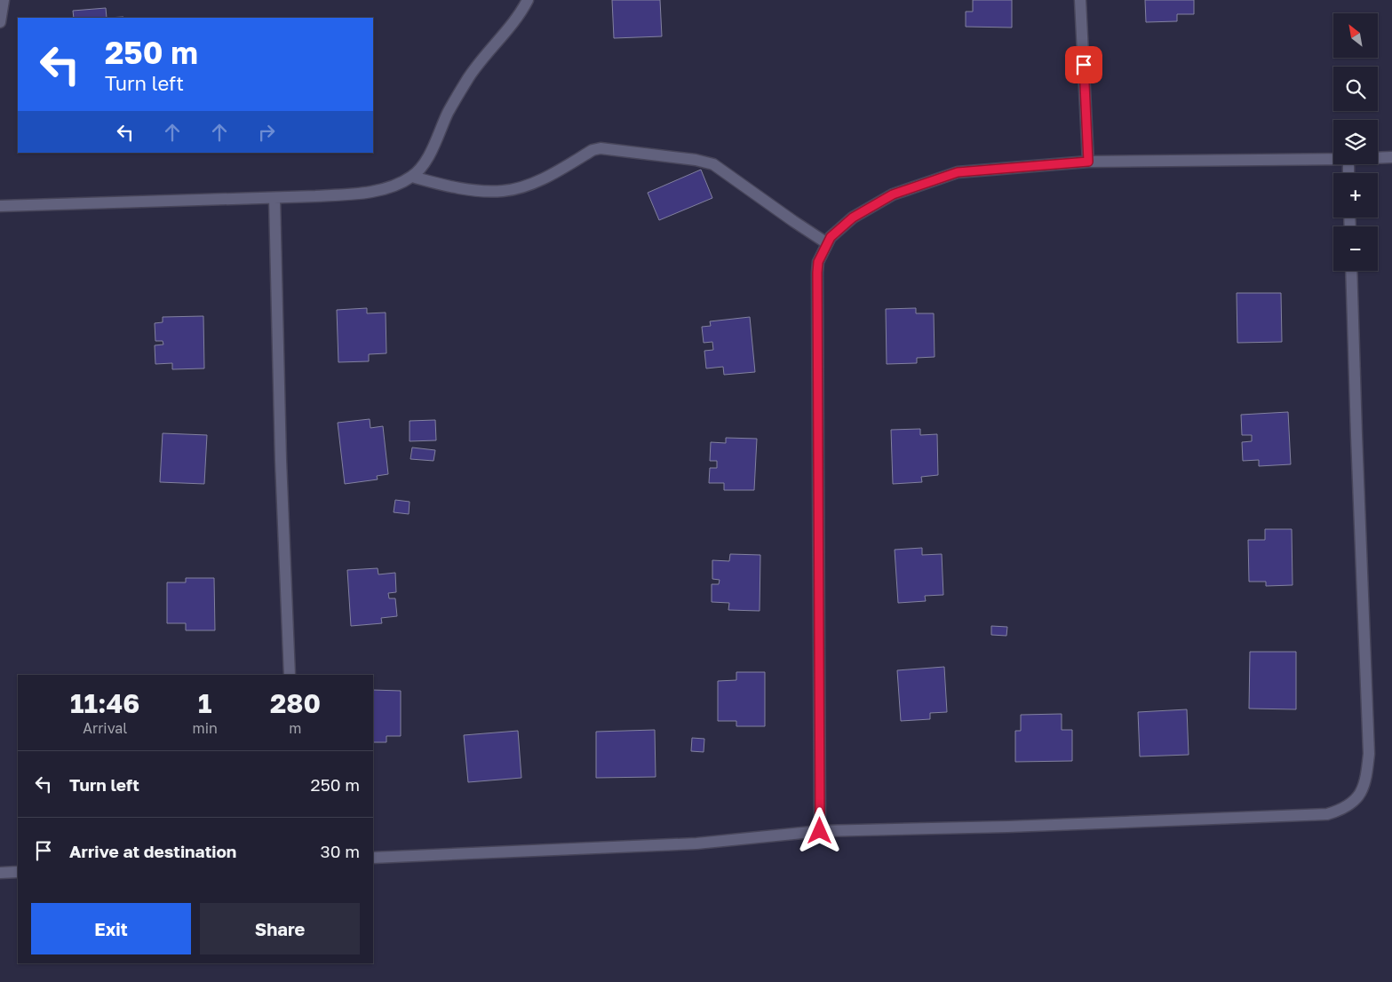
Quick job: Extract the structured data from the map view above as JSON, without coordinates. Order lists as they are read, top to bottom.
{
  "north": "top left",
  "page": {
    "map_buttons": ["+", "−"],
    "turn": ["250 m", "Turn left"],
    "eta": [
      "11:46",
      "Arrival",
      "1",
      "min",
      "280",
      "m"
    ],
    "list": [
      {
        "name": "Turn left",
        "value": "250 m"
      },
      {
        "name": "Arrive at destination",
        "value": "30 m"
      }
    ],
    "buttons": ["Exit", "Share"]
  }
}
